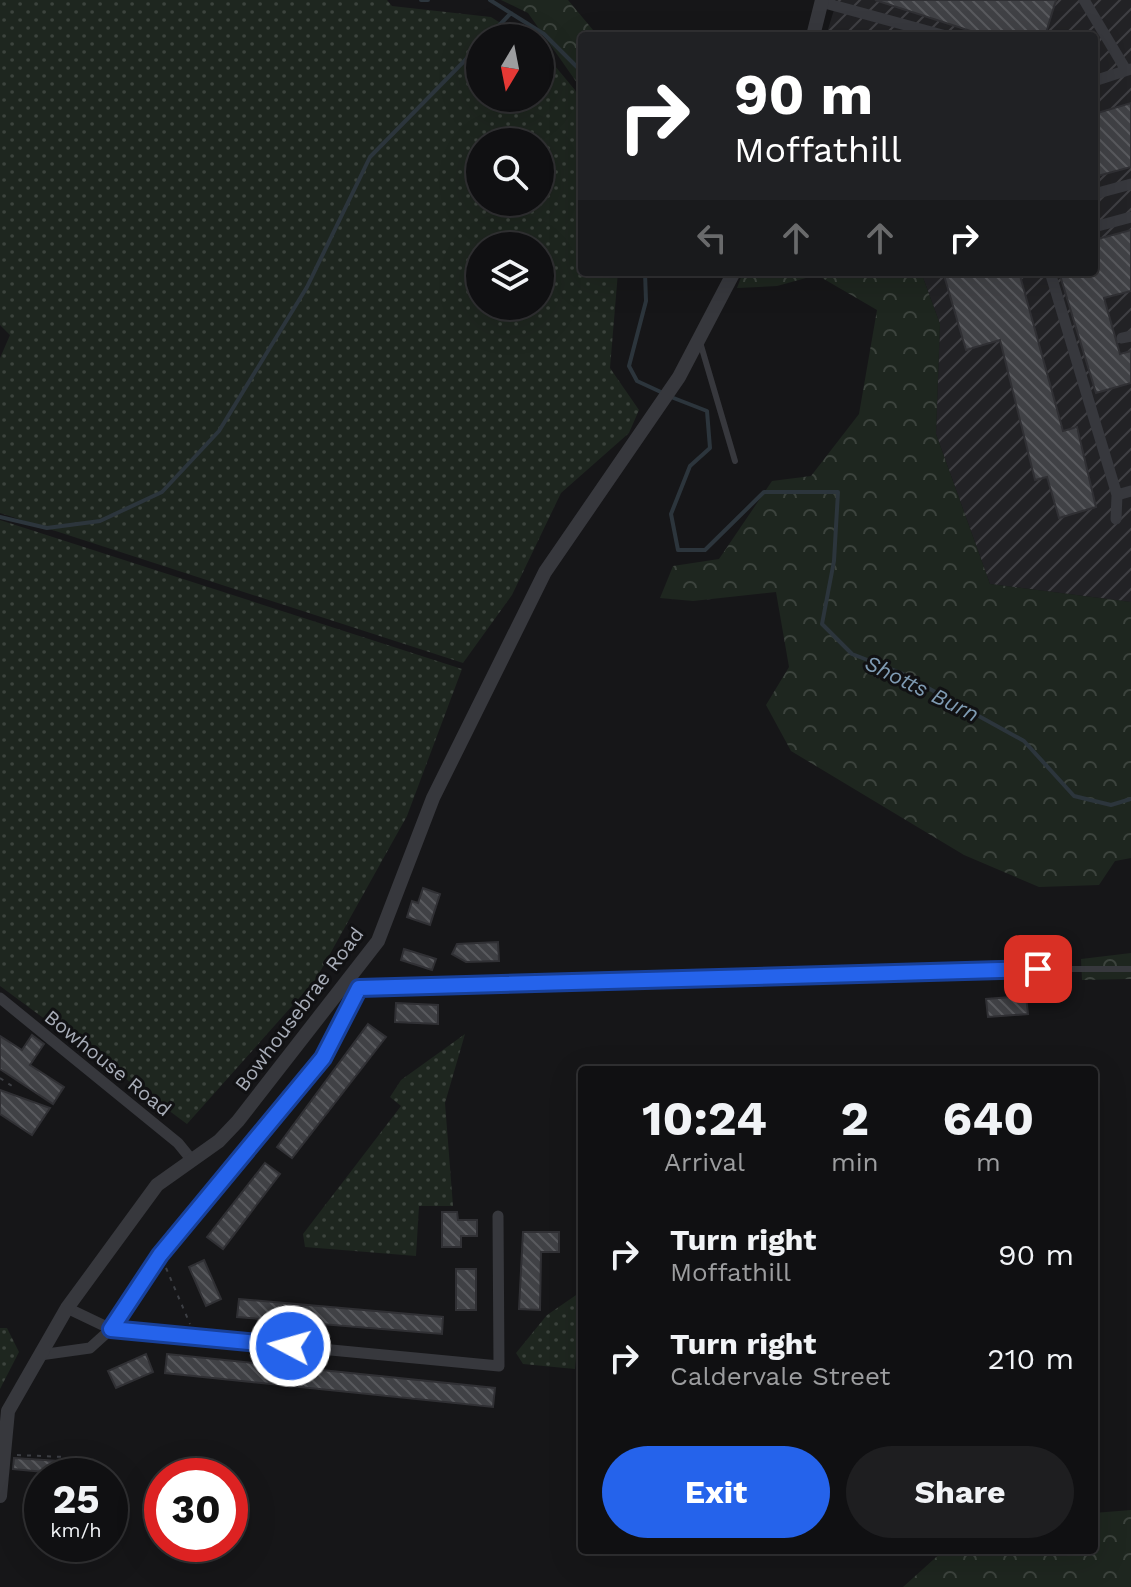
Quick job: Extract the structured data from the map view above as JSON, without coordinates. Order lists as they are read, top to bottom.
{
  "streets": {
    "street": ["Bowhousebrae Road", "Bowhouse Road"]
  },
  "crossings": [
    ["Bowhousebrae Road", "Bowhouse Road"]
  ],
  "water": ["Shotts Burn"],
  "north": "bottom",
  "page": {
    "turn": ["90 m", "Moffathill"],
    "eta": [
      "10:24",
      "Arrival",
      "2",
      "min",
      "640",
      "m"
    ],
    "list": [
      {
        "name": "Turn right",
        "note": "Moffathill",
        "value": "90 m"
      },
      {
        "name": "Turn right",
        "note": "Caldervale Street",
        "value": "210 m"
      }
    ],
    "buttons": ["Exit", "Share"],
    "speed": "25 km/h",
    "limit": "30"
  }
}
